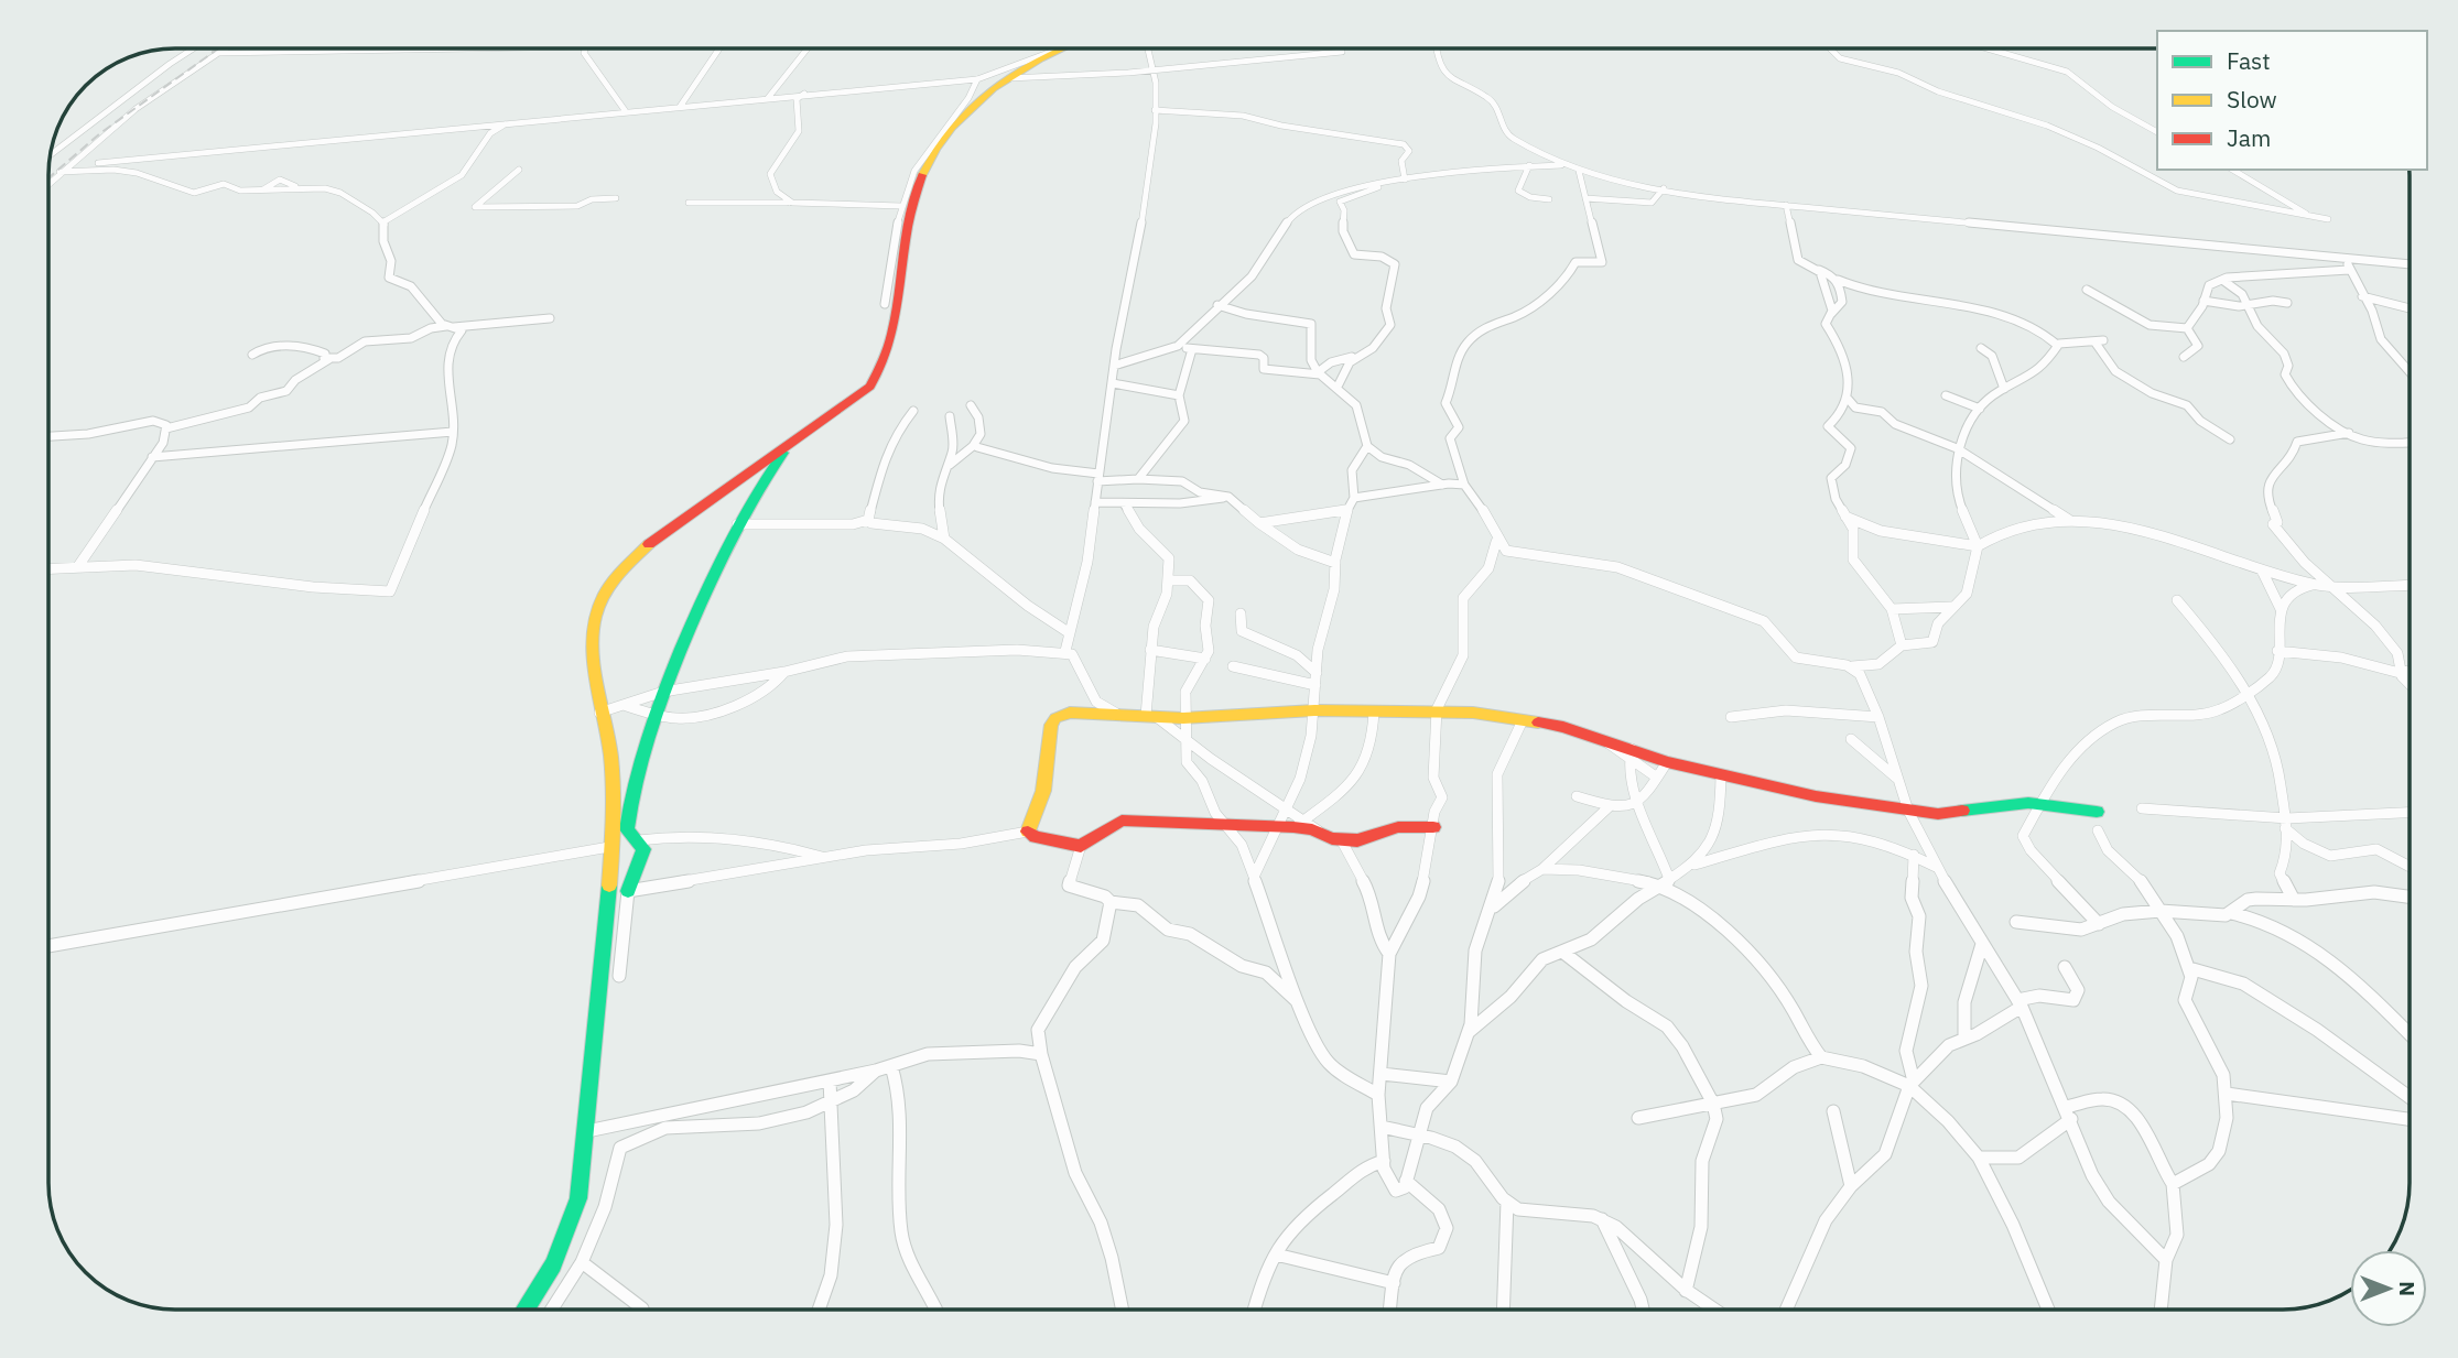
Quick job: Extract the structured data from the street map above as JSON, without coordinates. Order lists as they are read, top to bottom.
{
  "legend": ["Fast", "Slow", "Jam"],
  "north": "right"
}
